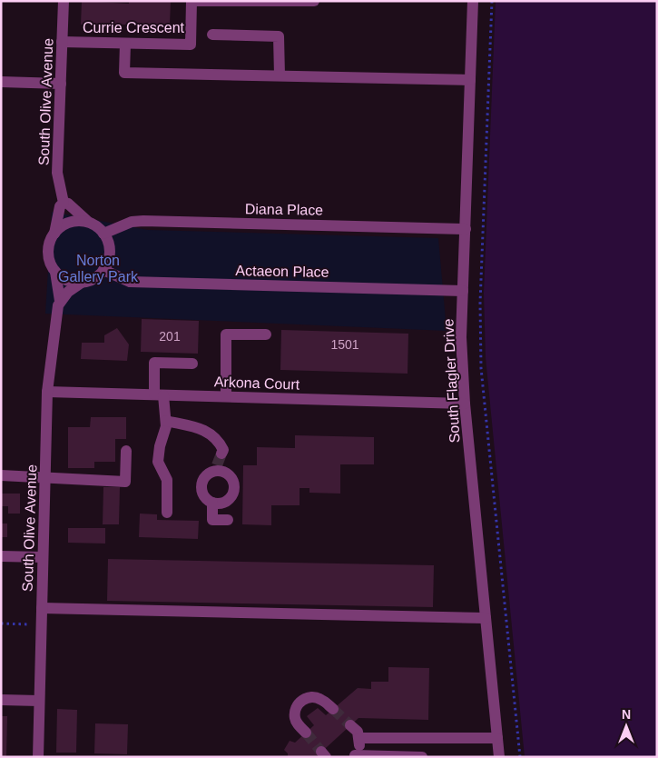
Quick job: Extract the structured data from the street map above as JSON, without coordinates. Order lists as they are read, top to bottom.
{
  "streets": {
    "street": [
      "Currie Crescent",
      "South Olive Avenue",
      "Diana Place",
      "Actaeon Place",
      "South Flagler Drive",
      "Arkona Court"
    ]
  },
  "crossings": [
    ["Currie Crescent", "South Olive Avenue"],
    ["South Olive Avenue", "Diana Place"],
    ["South Olive Avenue", "Actaeon Place"],
    ["South Olive Avenue", "Arkona Court"],
    ["Diana Place", "Actaeon Place"],
    ["Diana Place", "South Flagler Drive"],
    ["Actaeon Place", "South Flagler Drive"],
    ["South Flagler Drive", "Arkona Court"]
  ],
  "parks": ["Norton Gallery Park"],
  "house_numbers": ["201", "1501"],
  "north": "top"
}
